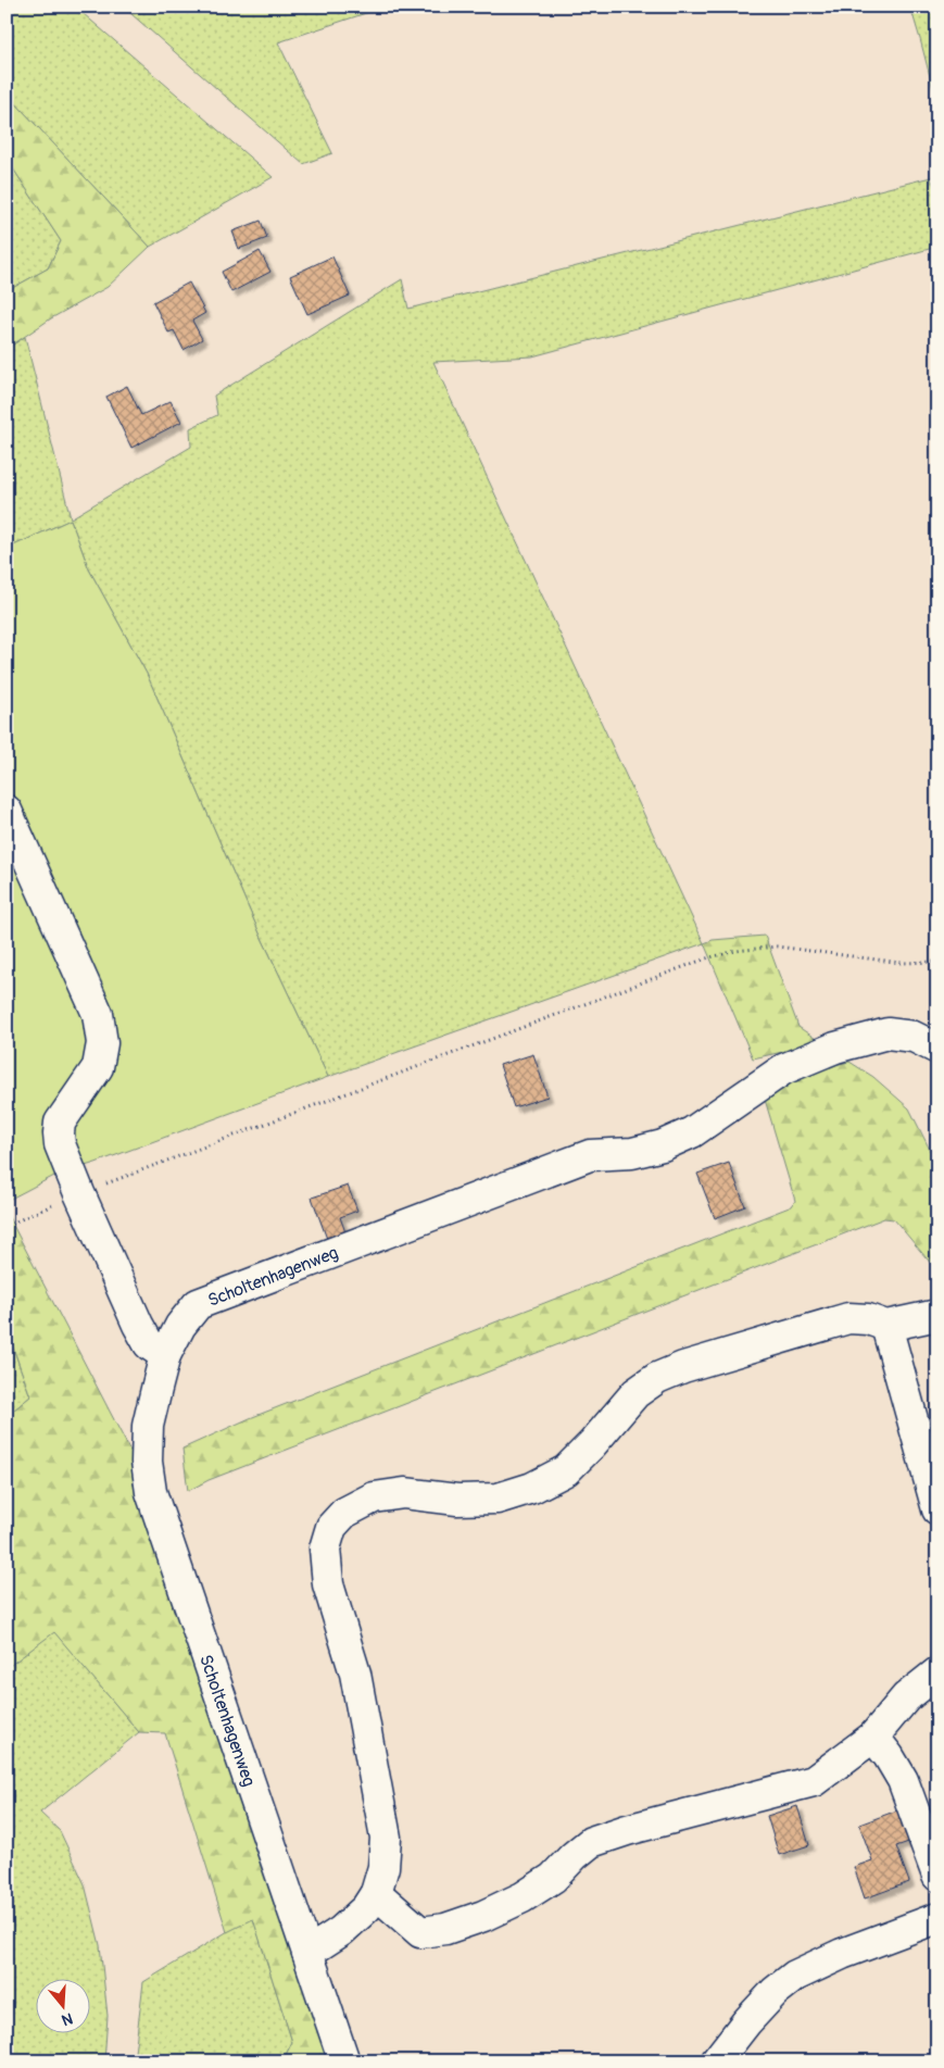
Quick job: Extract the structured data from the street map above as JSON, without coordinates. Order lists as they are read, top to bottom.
{
  "streets": {
    "lane": ["Scholtenhagenweg"]
  },
  "north": "bottom"
}
